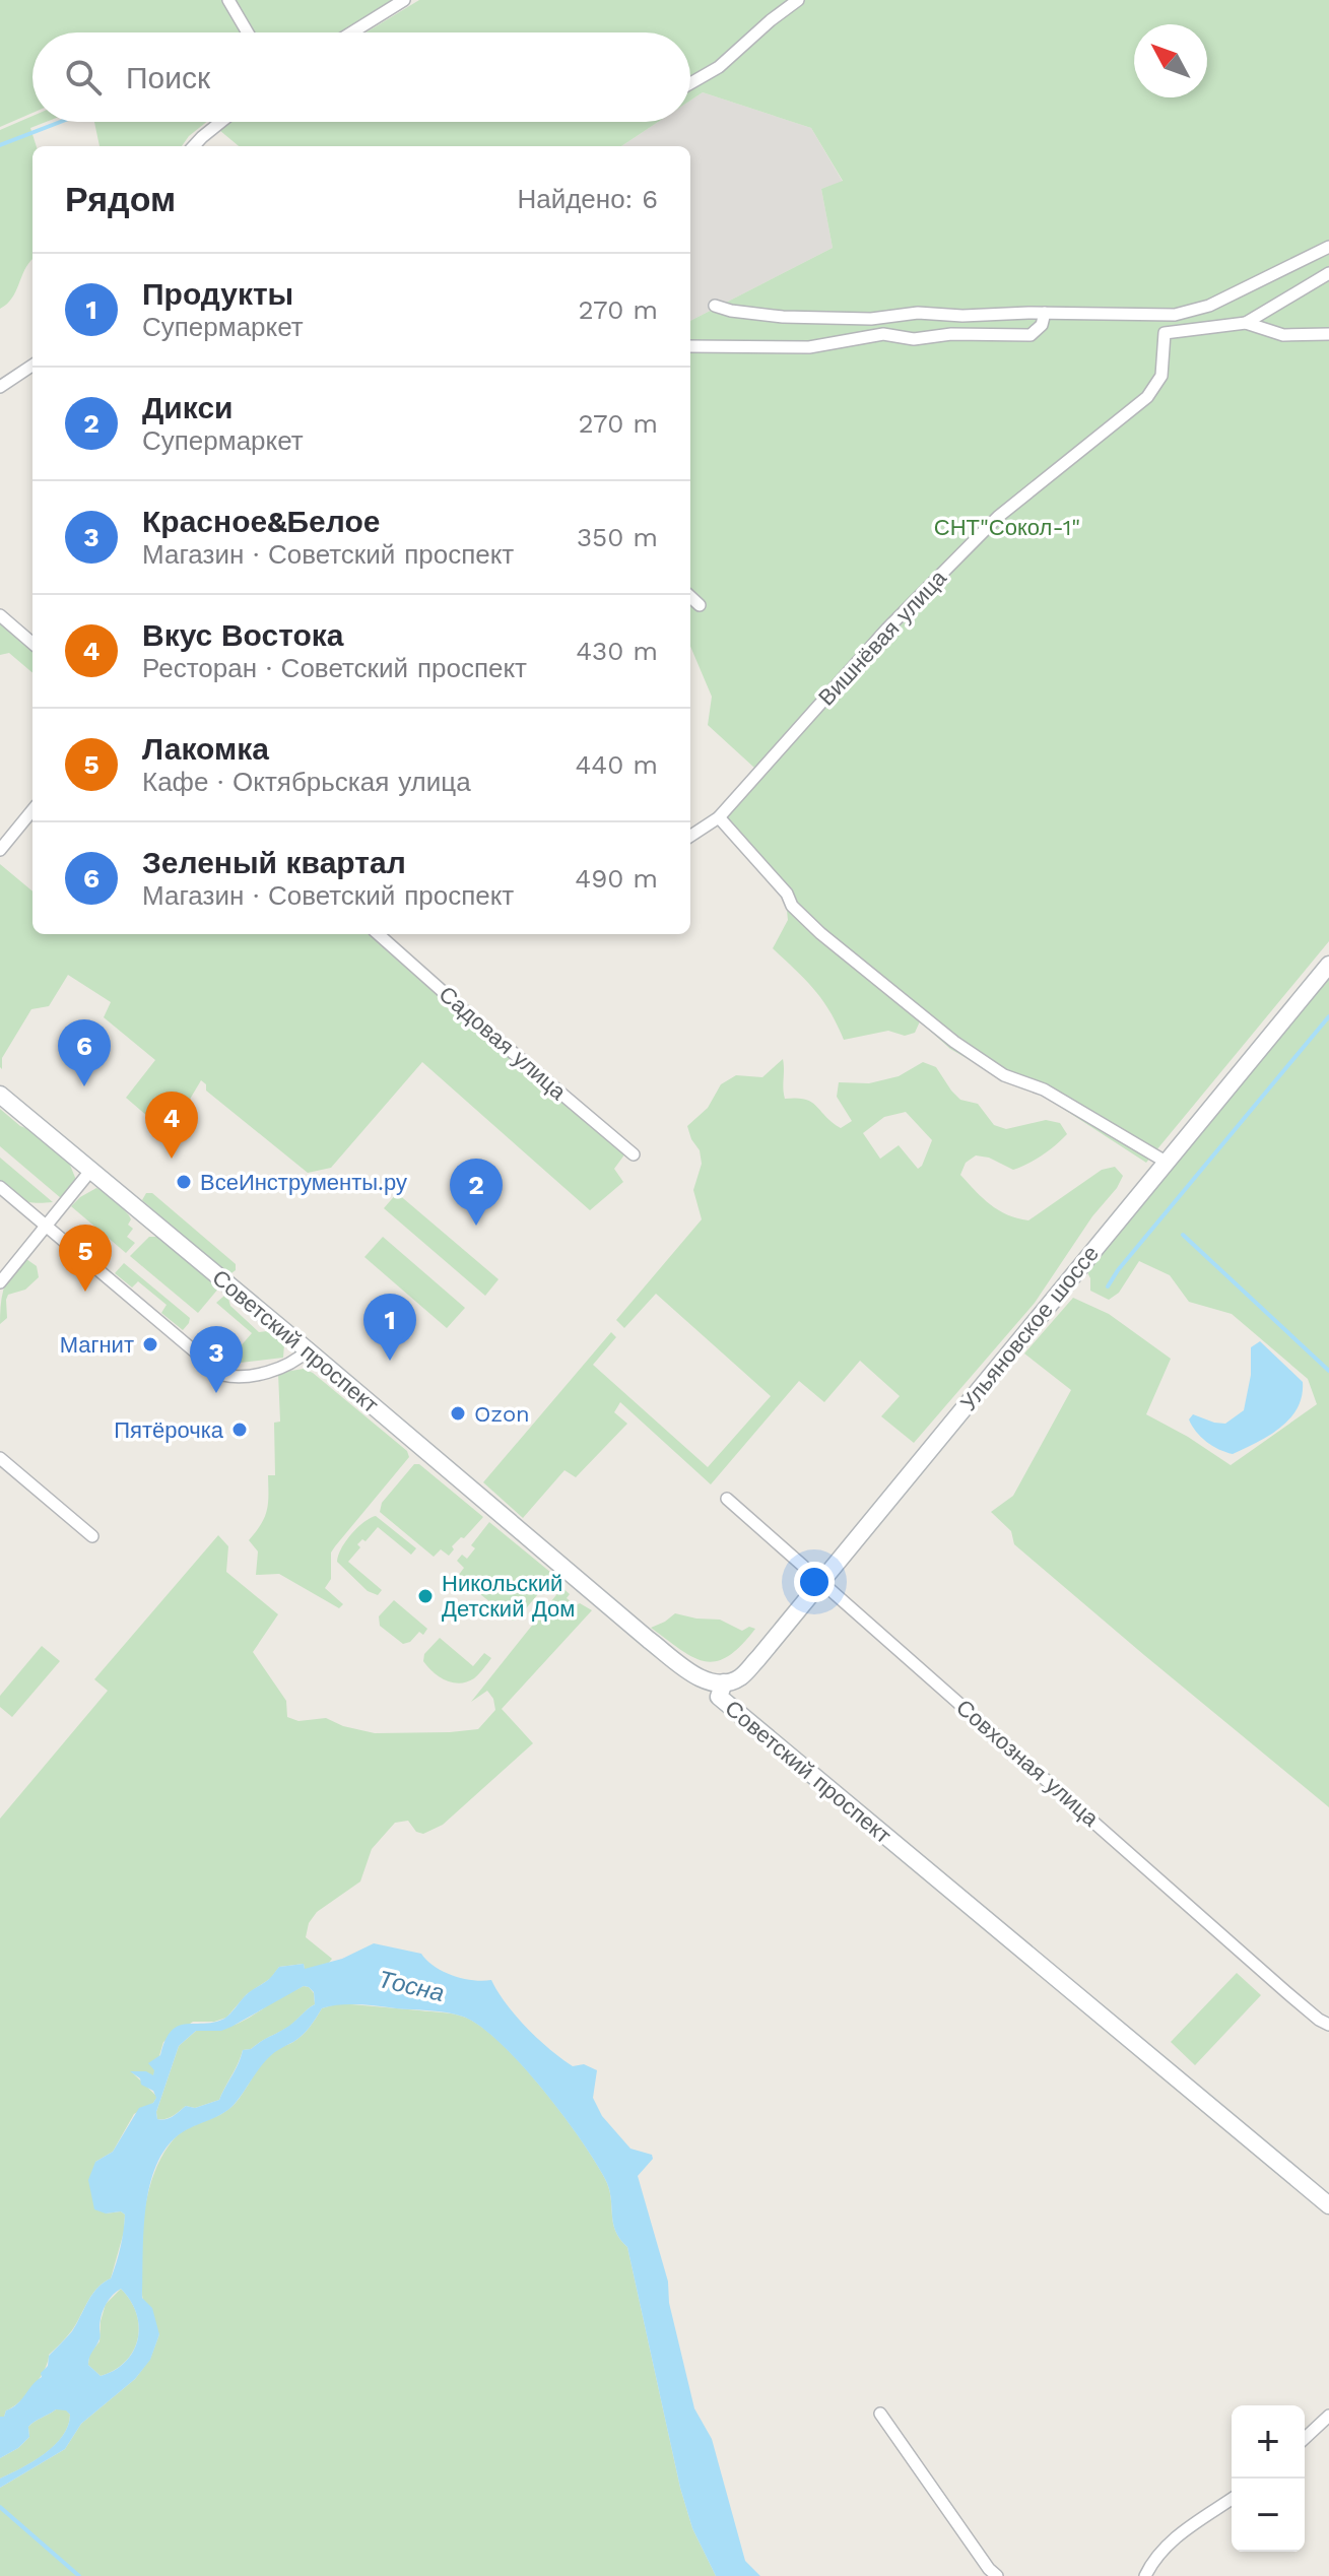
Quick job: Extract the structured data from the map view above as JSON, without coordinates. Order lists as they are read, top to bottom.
{
  "streets": {
    "main road": ["Ульяновское шоссе", "Советский проспект"],
    "street": ["Вишнёвая улица", "Садовая улица", "Совхозная улица"]
  },
  "crossings": [
    ["Ульяновское шоссе", "Советский проспект"],
    ["Ульяновское шоссе", "Совхозная улица"]
  ],
  "water": ["Тосна"],
  "parks": ["СНТ\"Сокол-1\""],
  "places": [
    "ВсеИнструменты.ру",
    "Магнит",
    "Ozon",
    "Пятёрочка",
    "Никольский Детский Дом"
  ],
  "north": "top left",
  "page": {
    "search": "Поиск",
    "heading": ["Рядом", "Найдено: 6"],
    "list": [
      {
        "mark": "1",
        "name": "Продукты",
        "note": "Супермаркет",
        "value": "270 m"
      },
      {
        "mark": "2",
        "name": "Дикси",
        "note": "Супермаркет",
        "value": "270 m"
      },
      {
        "mark": "3",
        "name": "Красное&Белое",
        "note": "Магазин · Советский проспект",
        "value": "350 m"
      },
      {
        "mark": "4",
        "name": "Вкус Востока",
        "note": "Ресторан · Советский проспект",
        "value": "430 m"
      },
      {
        "mark": "5",
        "name": "Лакомка",
        "note": "Кафе · Октябрьская улица",
        "value": "440 m"
      },
      {
        "mark": "6",
        "name": "Зеленый квартал",
        "note": "Магазин · Советский проспект",
        "value": "490 m"
      }
    ],
    "pins": [
      "6",
      "4",
      "2",
      "5",
      "1",
      "3"
    ],
    "map_buttons": ["+", "−"]
  }
}
